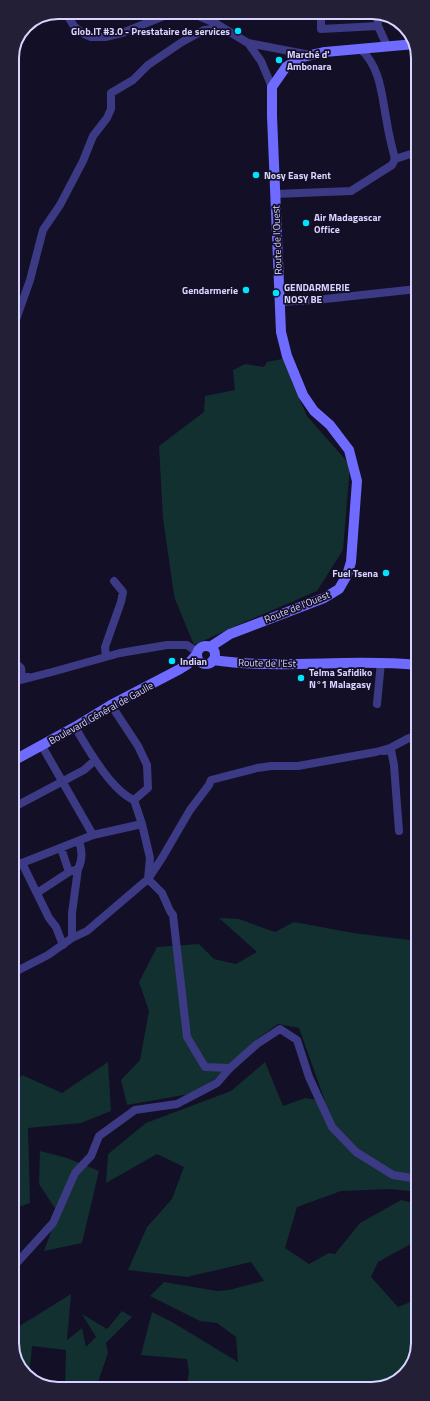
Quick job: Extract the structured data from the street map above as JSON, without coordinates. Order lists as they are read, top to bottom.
{
  "streets": {
    "main road": ["Route de l'Ouest", "Route de l'Est", "Boulevard Général de Gaulle"]
  },
  "crossings": [
    ["Route de l'Ouest", "Route de l'Est"],
    ["Route de l'Ouest", "Boulevard Général de Gaulle"],
    ["Route de l'Est", "Boulevard Général de Gaulle"]
  ],
  "places": [
    "Glob.IT #3.0 - Prestataire de services",
    "Marché d' Ambonara",
    "Nosy Easy Rent",
    "Air Madagascar Office",
    "Gendarmerie",
    "GENDARMERIE NOSY BE",
    "Fuel Tsena",
    "Indian",
    "Telma Safidiko N°1 Malagasy"
  ]
}
